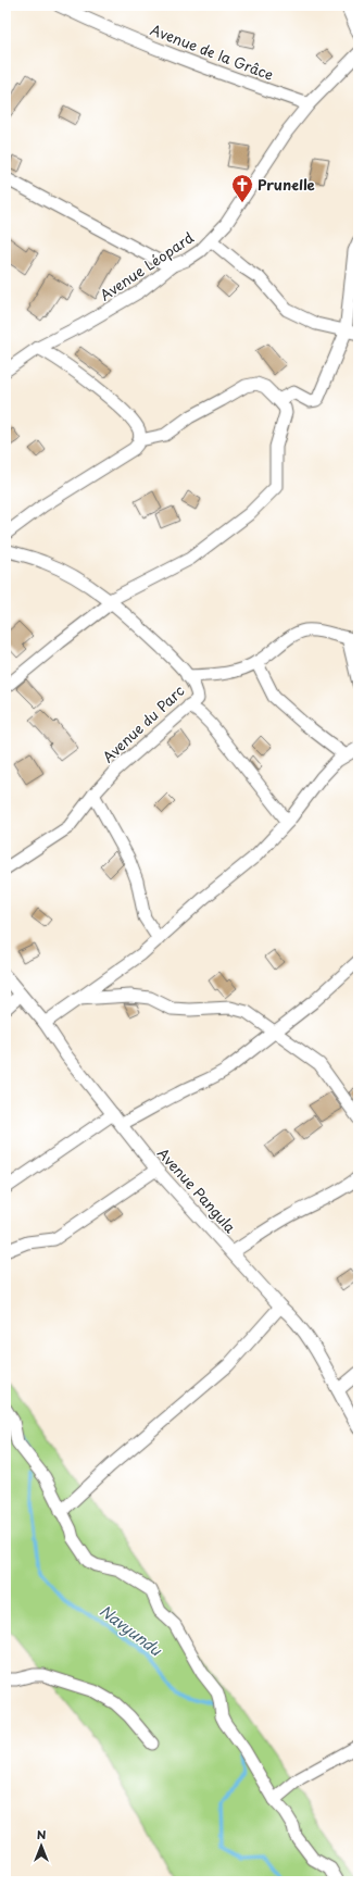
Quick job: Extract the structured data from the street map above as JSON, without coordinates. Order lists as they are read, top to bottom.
{
  "streets": {
    "street": [
      "Avenue de la Grâce",
      "Avenue Léopard",
      "Avenue du Parc",
      "Avenue Pangula"
    ]
  },
  "crossings": [
    ["Avenue de la Grâce", "Avenue Léopard"]
  ],
  "water": ["Navyundu"],
  "places": {
    "church": ["Prunelle"]
  },
  "north": "top"
}
